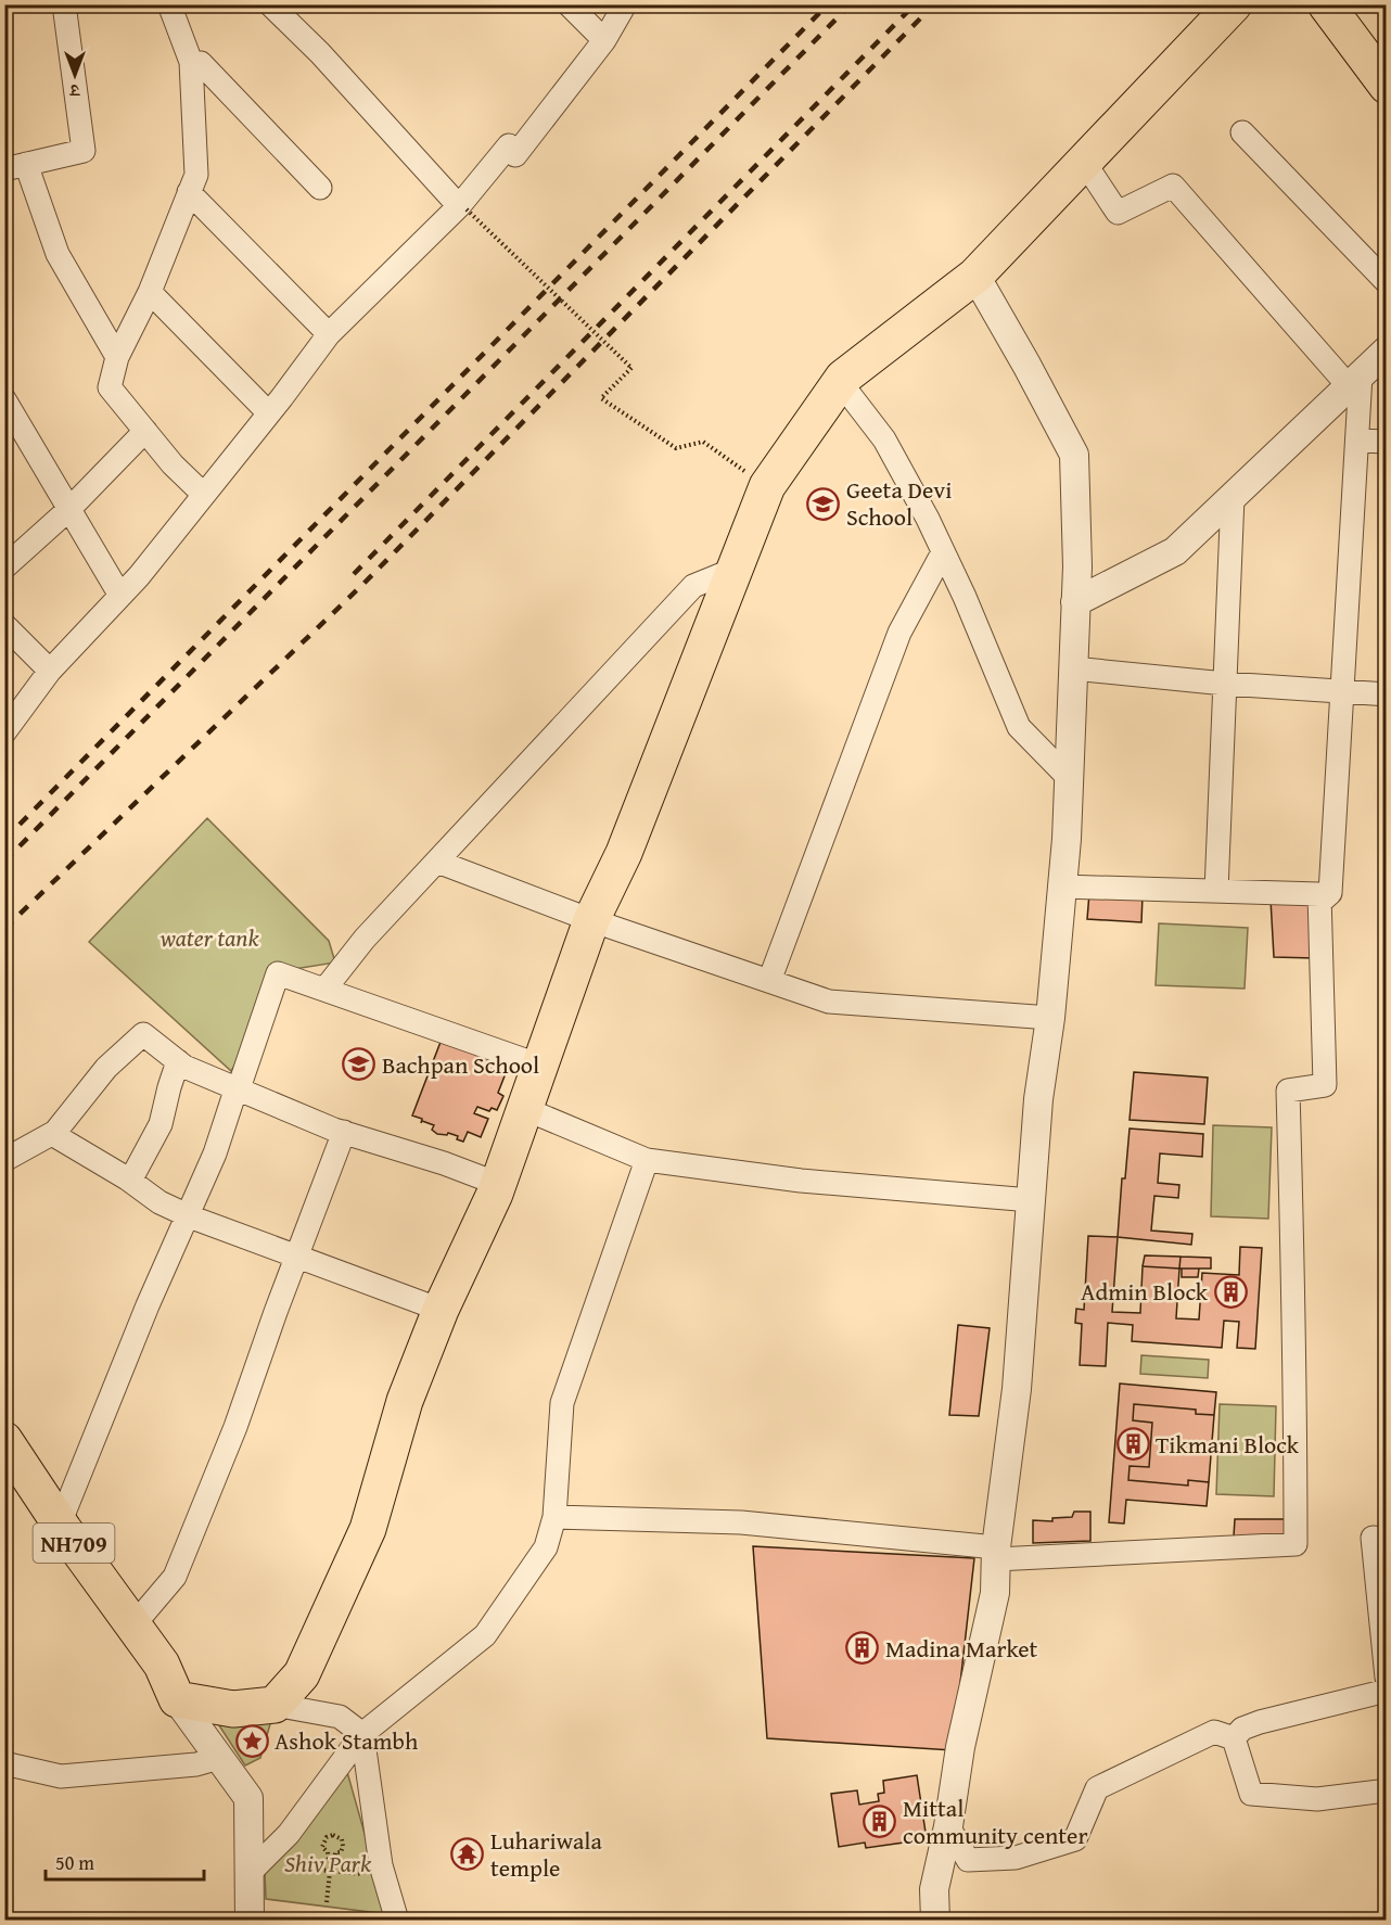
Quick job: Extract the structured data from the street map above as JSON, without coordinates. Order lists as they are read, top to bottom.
{
  "streets": {
    "main road": ["NH709"]
  },
  "parks": ["water tank", "Shiv Park"],
  "places": {
    "school or university": ["Geeta Devi School", "Bachpan School"],
    "building": [
      "Admin Block",
      "Tikmani Block",
      "Madina Market",
      "Mittal community center"
    ],
    "place": ["Ashok Stambh"],
    "temple": ["Luhariwala temple"]
  },
  "scale_bar": "50 m",
  "north": "bottom"
}
